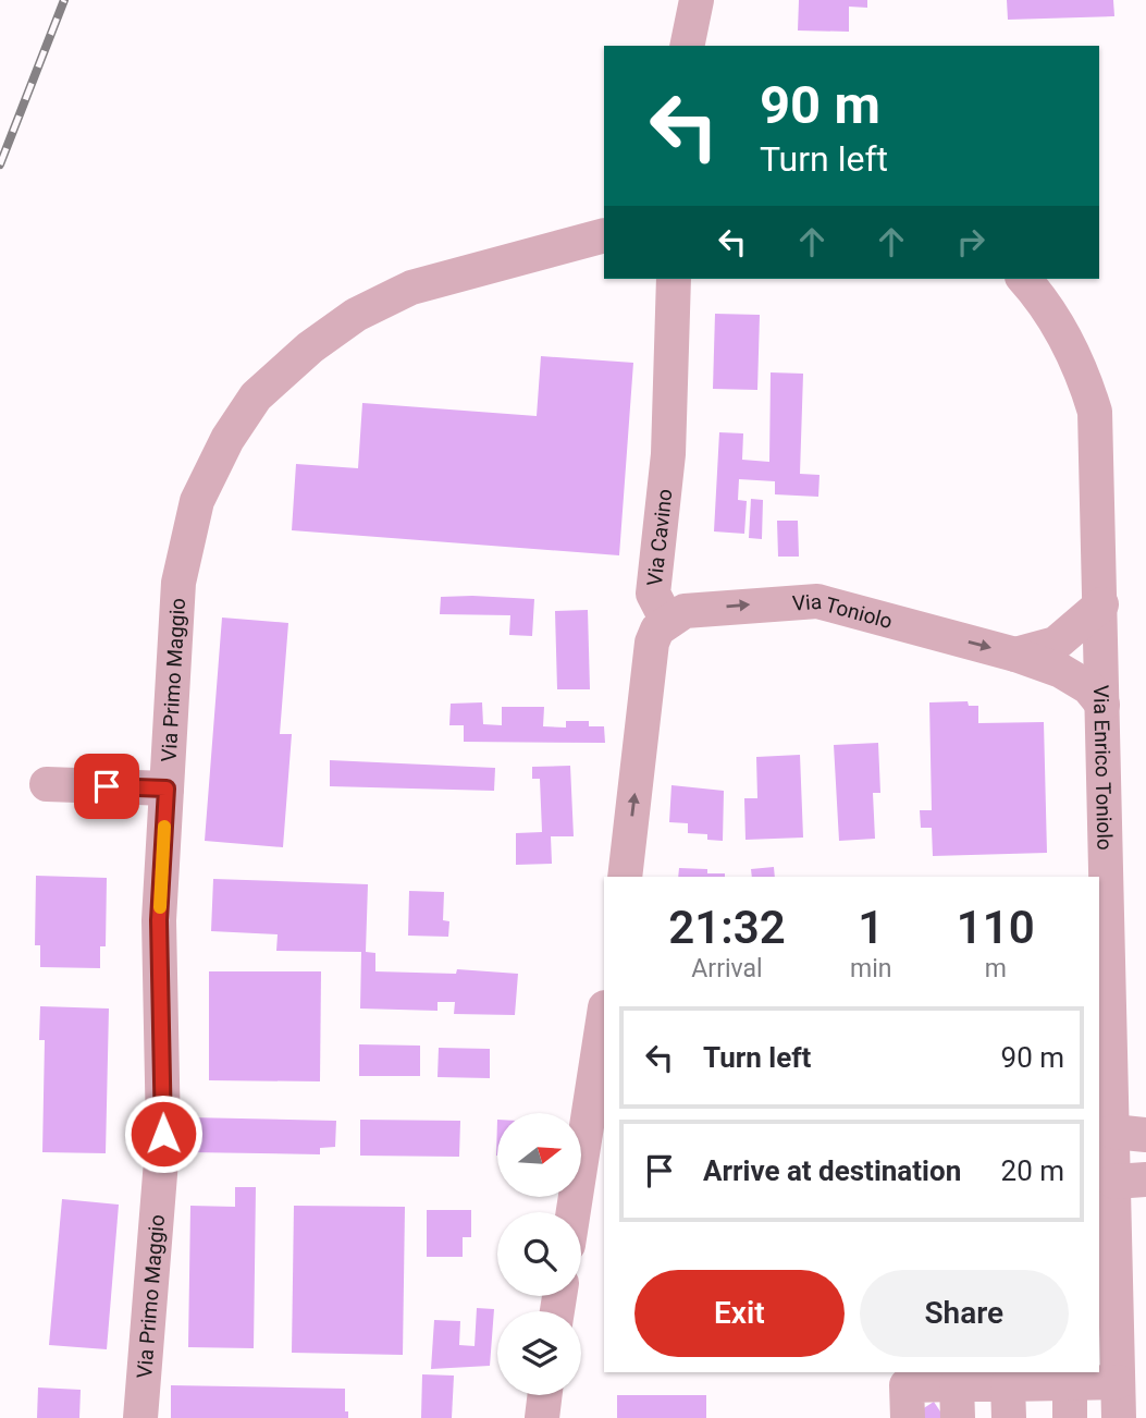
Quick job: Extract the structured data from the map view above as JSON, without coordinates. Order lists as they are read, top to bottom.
{
  "streets": {
    "street": [
      "Via Cavino",
      "Via Toniolo",
      "Via Primo Maggio",
      "Via Enrico Toniolo"
    ]
  },
  "crossings": [
    ["Via Cavino", "Via Toniolo"],
    ["Via Toniolo", "Via Enrico Toniolo"]
  ],
  "one_way": ["Via Toniolo"],
  "north": "right",
  "page": {
    "turn": ["90 m", "Turn left"],
    "eta": [
      "21:32",
      "Arrival",
      "1",
      "min",
      "110",
      "m"
    ],
    "list": [
      {
        "name": "Turn left",
        "value": "90 m"
      },
      {
        "name": "Arrive at destination",
        "value": "20 m"
      }
    ],
    "buttons": ["Exit", "Share"]
  }
}
